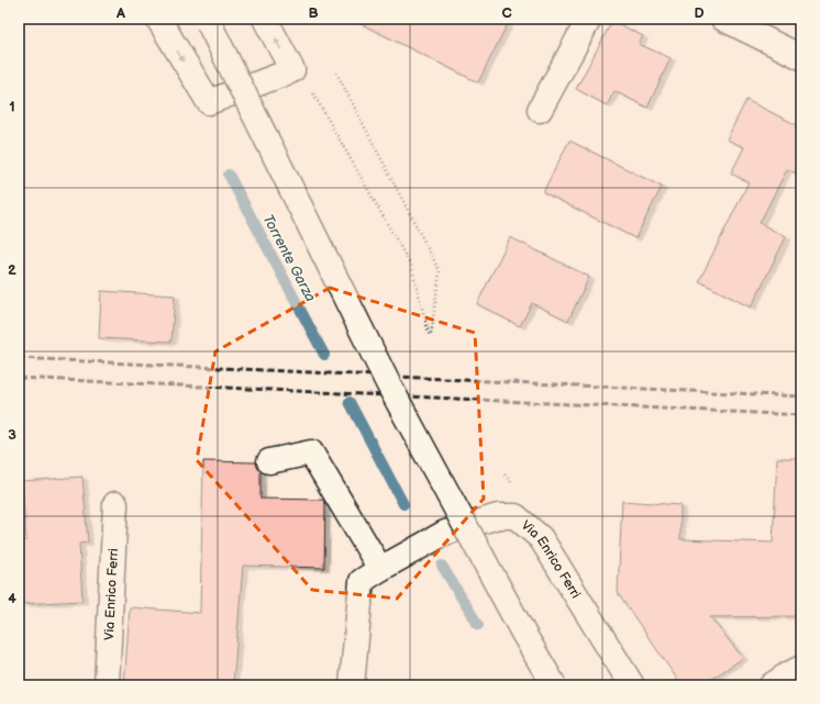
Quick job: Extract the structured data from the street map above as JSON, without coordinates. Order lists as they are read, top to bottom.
{
  "streets": {
    "street": ["Via Enrico Ferri"]
  },
  "water": ["Torrente Garza"],
  "grid": {
    "columns": [
      "A",
      "B",
      "C",
      "D"
    ],
    "rows": [
      "1",
      "2",
      "3",
      "4"
    ]
  }
}
